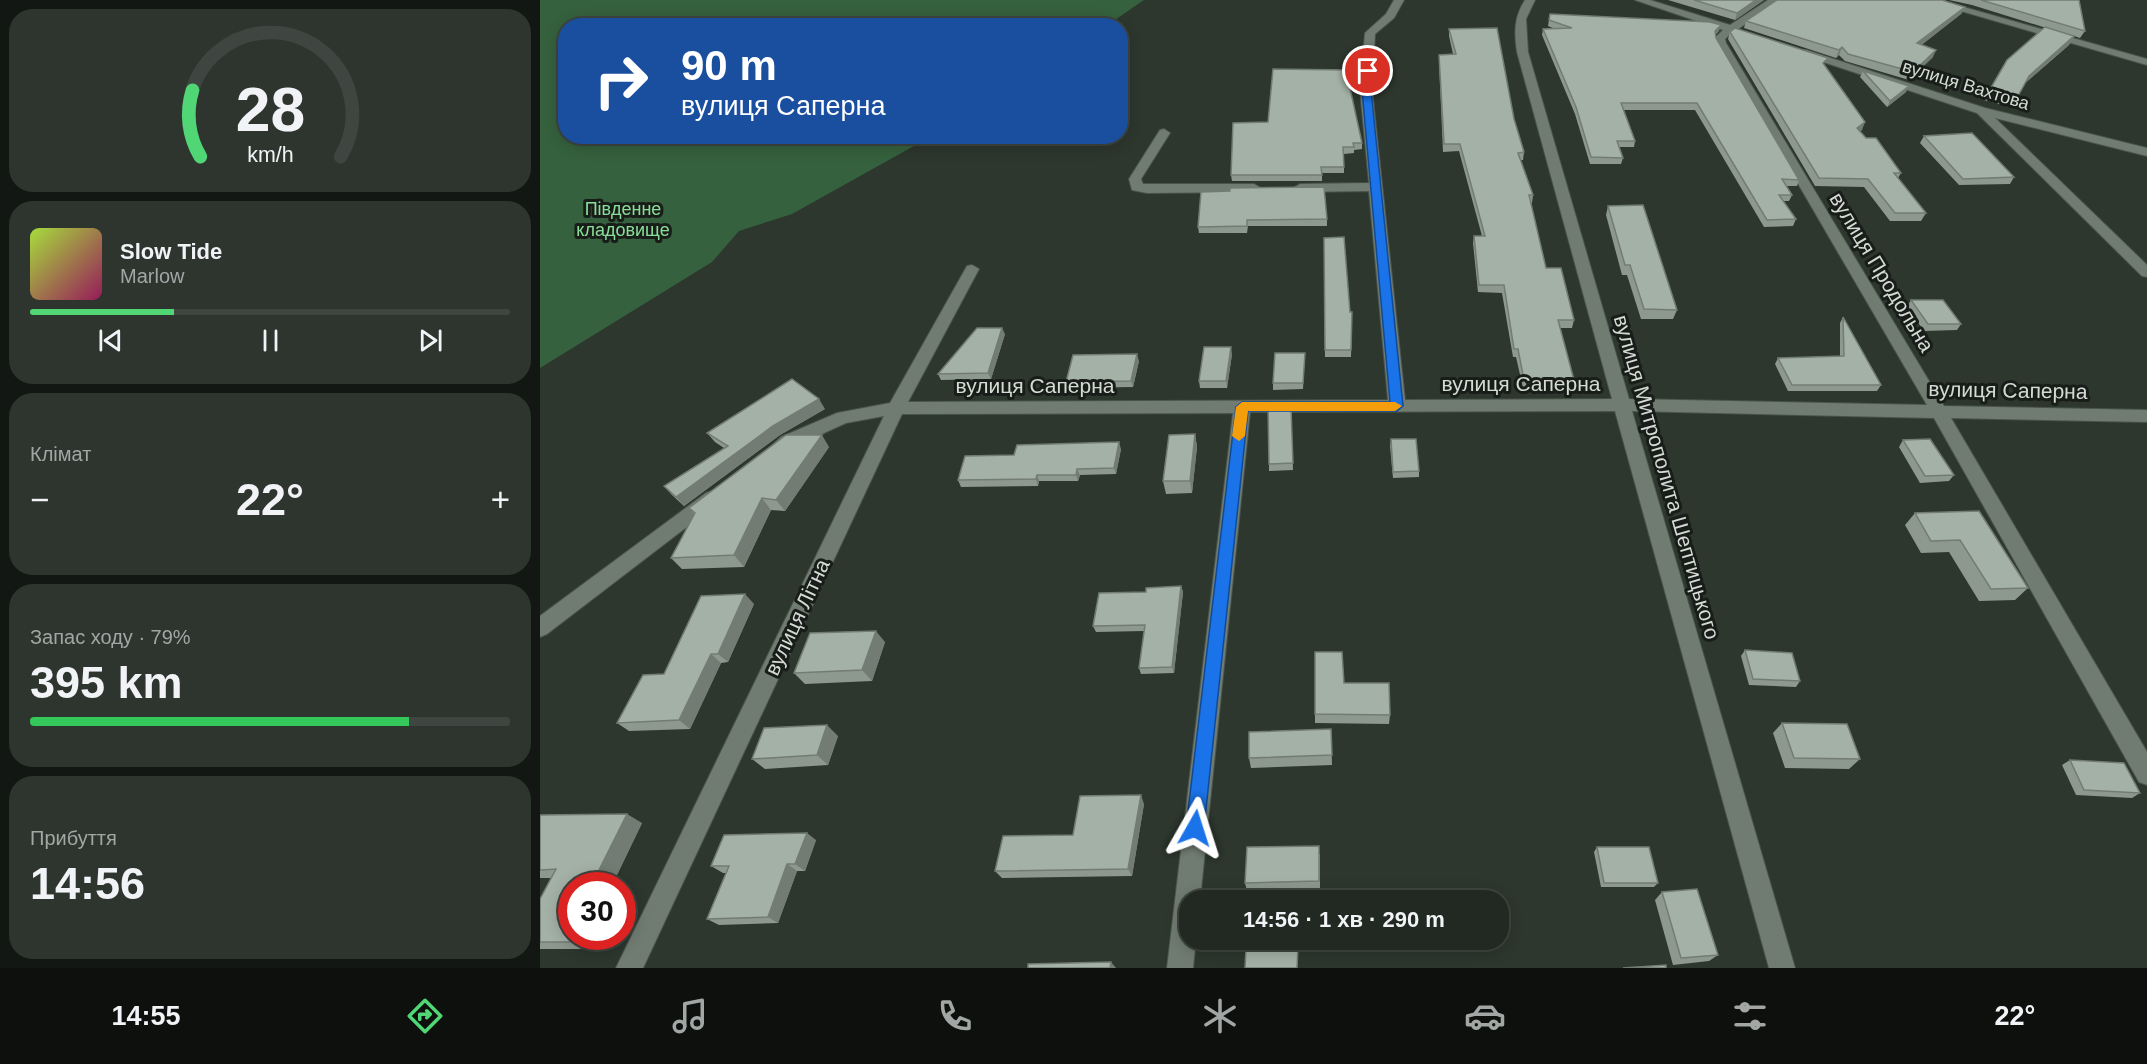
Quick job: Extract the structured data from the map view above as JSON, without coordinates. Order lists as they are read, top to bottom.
{
  "streets": {
    "street": [
      "вулиця Вахтова",
      "вулиця Продольна",
      "вулиця Саперна",
      "вулиця Митрополита Шептицького",
      "вулиця Літна"
    ]
  },
  "crossings": [
    ["вулиця Продольна", "вулиця Саперна"],
    ["вулиця Саперна", "вулиця Митрополита Шептицького"],
    ["вулиця Саперна", "вулиця Літна"]
  ],
  "parks": ["Південне кладовище"],
  "page": {
    "turn": ["90 m", "вулиця Саперна"],
    "song": ["Slow Tide", "Marlow"],
    "tile": [
      "Клімат",
      ["Запас ходу · 79%", "395 km"],
      ["Прибуття", "14:56"]
    ],
    "heat": ["−", "22°", "+"],
    "limit": "30",
    "trip": "14:56 · 1 хв · 290 m",
    "tabs": ["14:55", "22°"],
    "gauge": ["28", "km/h"]
  }
}
